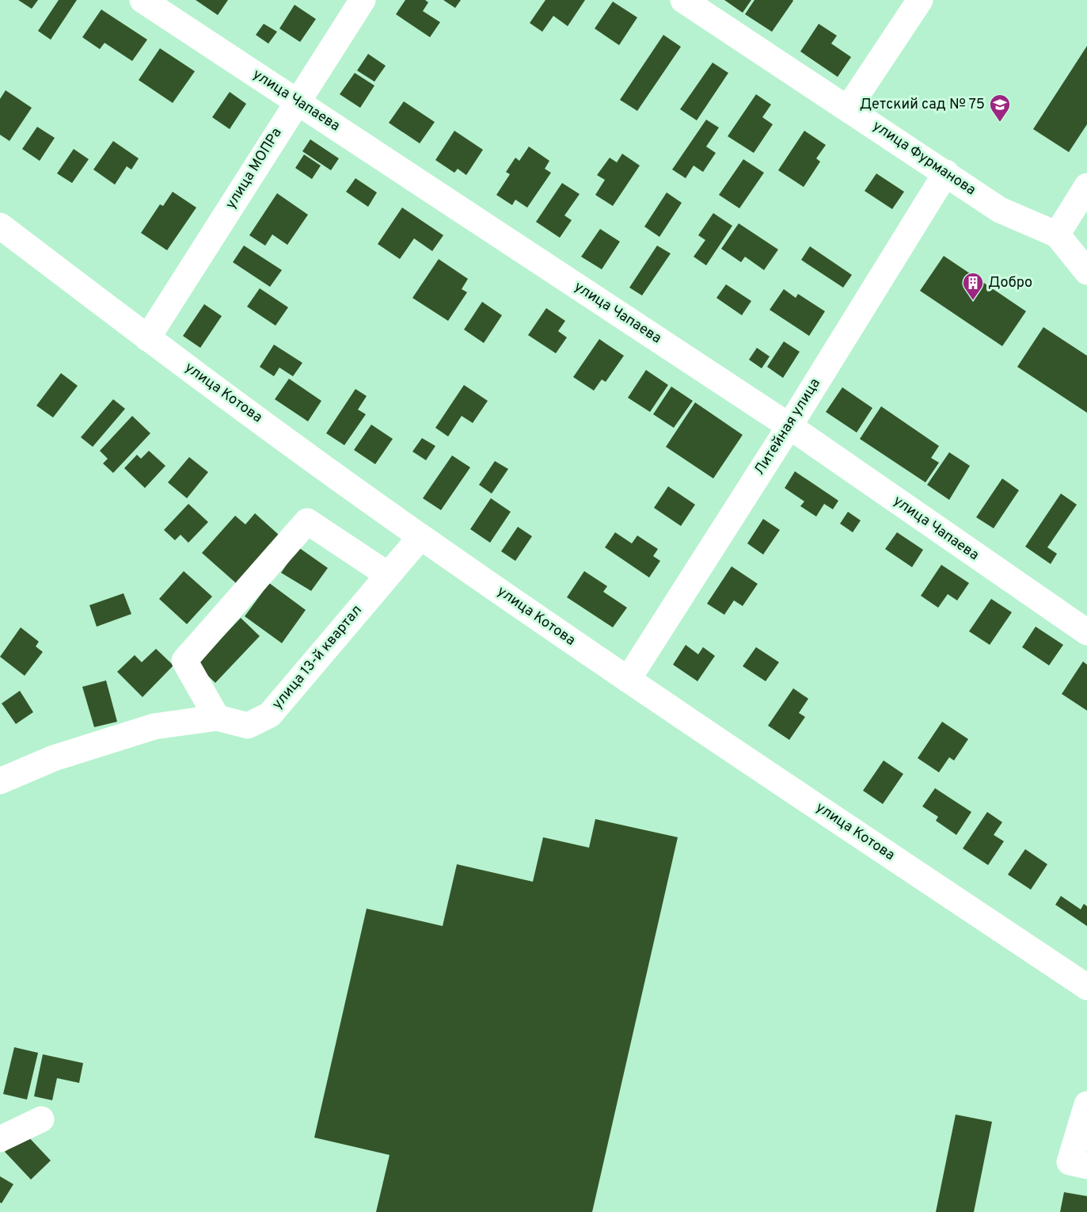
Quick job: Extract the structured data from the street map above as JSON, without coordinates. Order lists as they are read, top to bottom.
{
  "streets": {
    "street": [
      "улица Чапаева",
      "улица Фурманова",
      "улица МОПРа",
      "улица Котова",
      "Литейная улица",
      "улица 13-й квартал"
    ]
  },
  "crossings": [
    ["улица Чапаева", "улица МОПРа"],
    ["улица Чапаева", "Литейная улица"],
    ["улица Фурманова", "Литейная улица"],
    ["улица МОПРа", "улица Котова"],
    ["улица Котова", "Литейная улица"],
    ["улица Котова", "улица 13-й квартал"]
  ],
  "places": {
    "school or university": ["Детский сад № 75"],
    "building": ["Добро"]
  }
}
